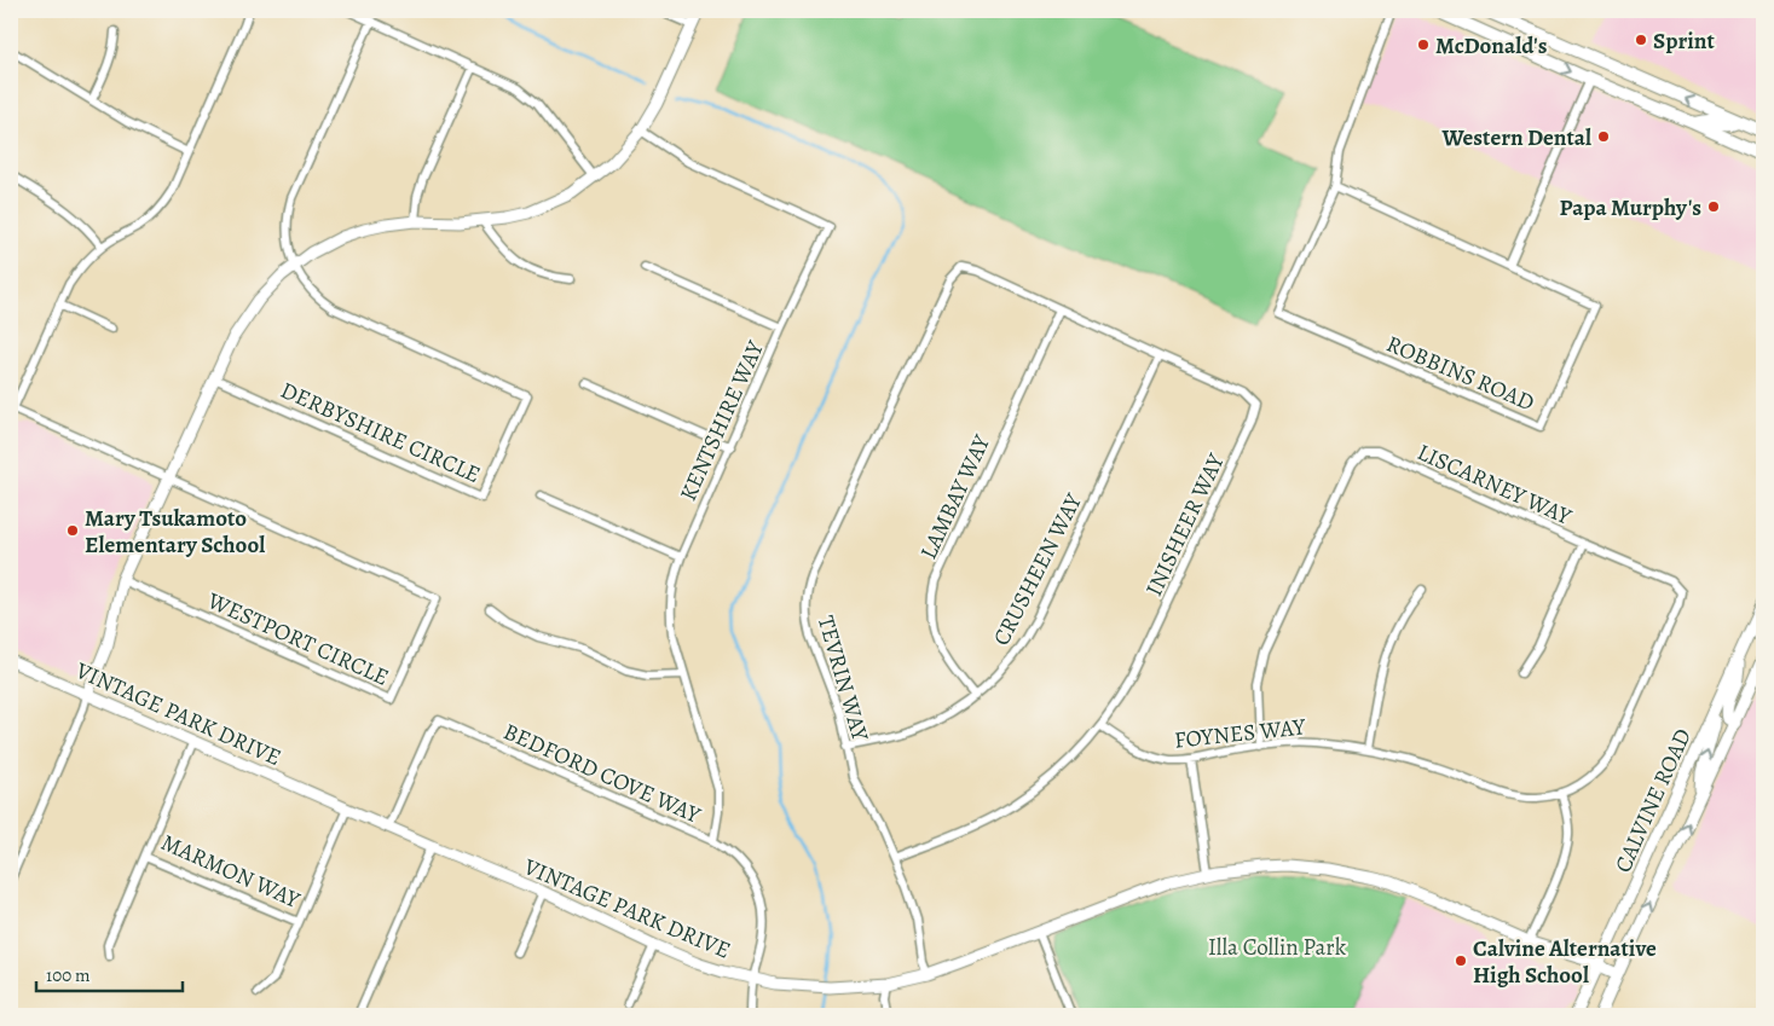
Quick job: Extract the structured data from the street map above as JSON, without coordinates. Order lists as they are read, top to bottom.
{
  "streets": {
    "street": [
      "ROBBINS ROAD",
      "KENTSHIRE WAY",
      "DERBYSHIRE CIRCLE",
      "LISCARNEY WAY",
      "LAMBAY WAY",
      "INISHEER WAY",
      "CRUSHEEN WAY",
      "WESTPORT CIRCLE",
      "TEVRIN WAY",
      "VINTAGE PARK DRIVE",
      "FOYNES WAY",
      "BEDFORD COVE WAY",
      "CALVINE ROAD",
      "MARMON WAY"
    ]
  },
  "crossings": [
    ["KENTSHIRE WAY", "BEDFORD COVE WAY"],
    ["LISCARNEY WAY", "FOYNES WAY"],
    ["LAMBAY WAY", "INISHEER WAY"],
    ["LAMBAY WAY", "CRUSHEEN WAY"],
    ["INISHEER WAY", "CRUSHEEN WAY"],
    ["INISHEER WAY", "TEVRIN WAY"],
    ["INISHEER WAY", "FOYNES WAY"],
    ["CRUSHEEN WAY", "TEVRIN WAY"],
    ["TEVRIN WAY", "VINTAGE PARK DRIVE"],
    ["VINTAGE PARK DRIVE", "BEDFORD COVE WAY"],
    ["VINTAGE PARK DRIVE", "CALVINE ROAD"],
    ["VINTAGE PARK DRIVE", "MARMON WAY"]
  ],
  "parks": ["Illa Collin Park"],
  "places": [
    "Sprint",
    "McDonald's",
    "Western Dental",
    "Papa Murphy's",
    "Mary Tsukamoto Elementary School",
    "Calvine Alternative High School"
  ],
  "scale_bar": "100 m"
}
